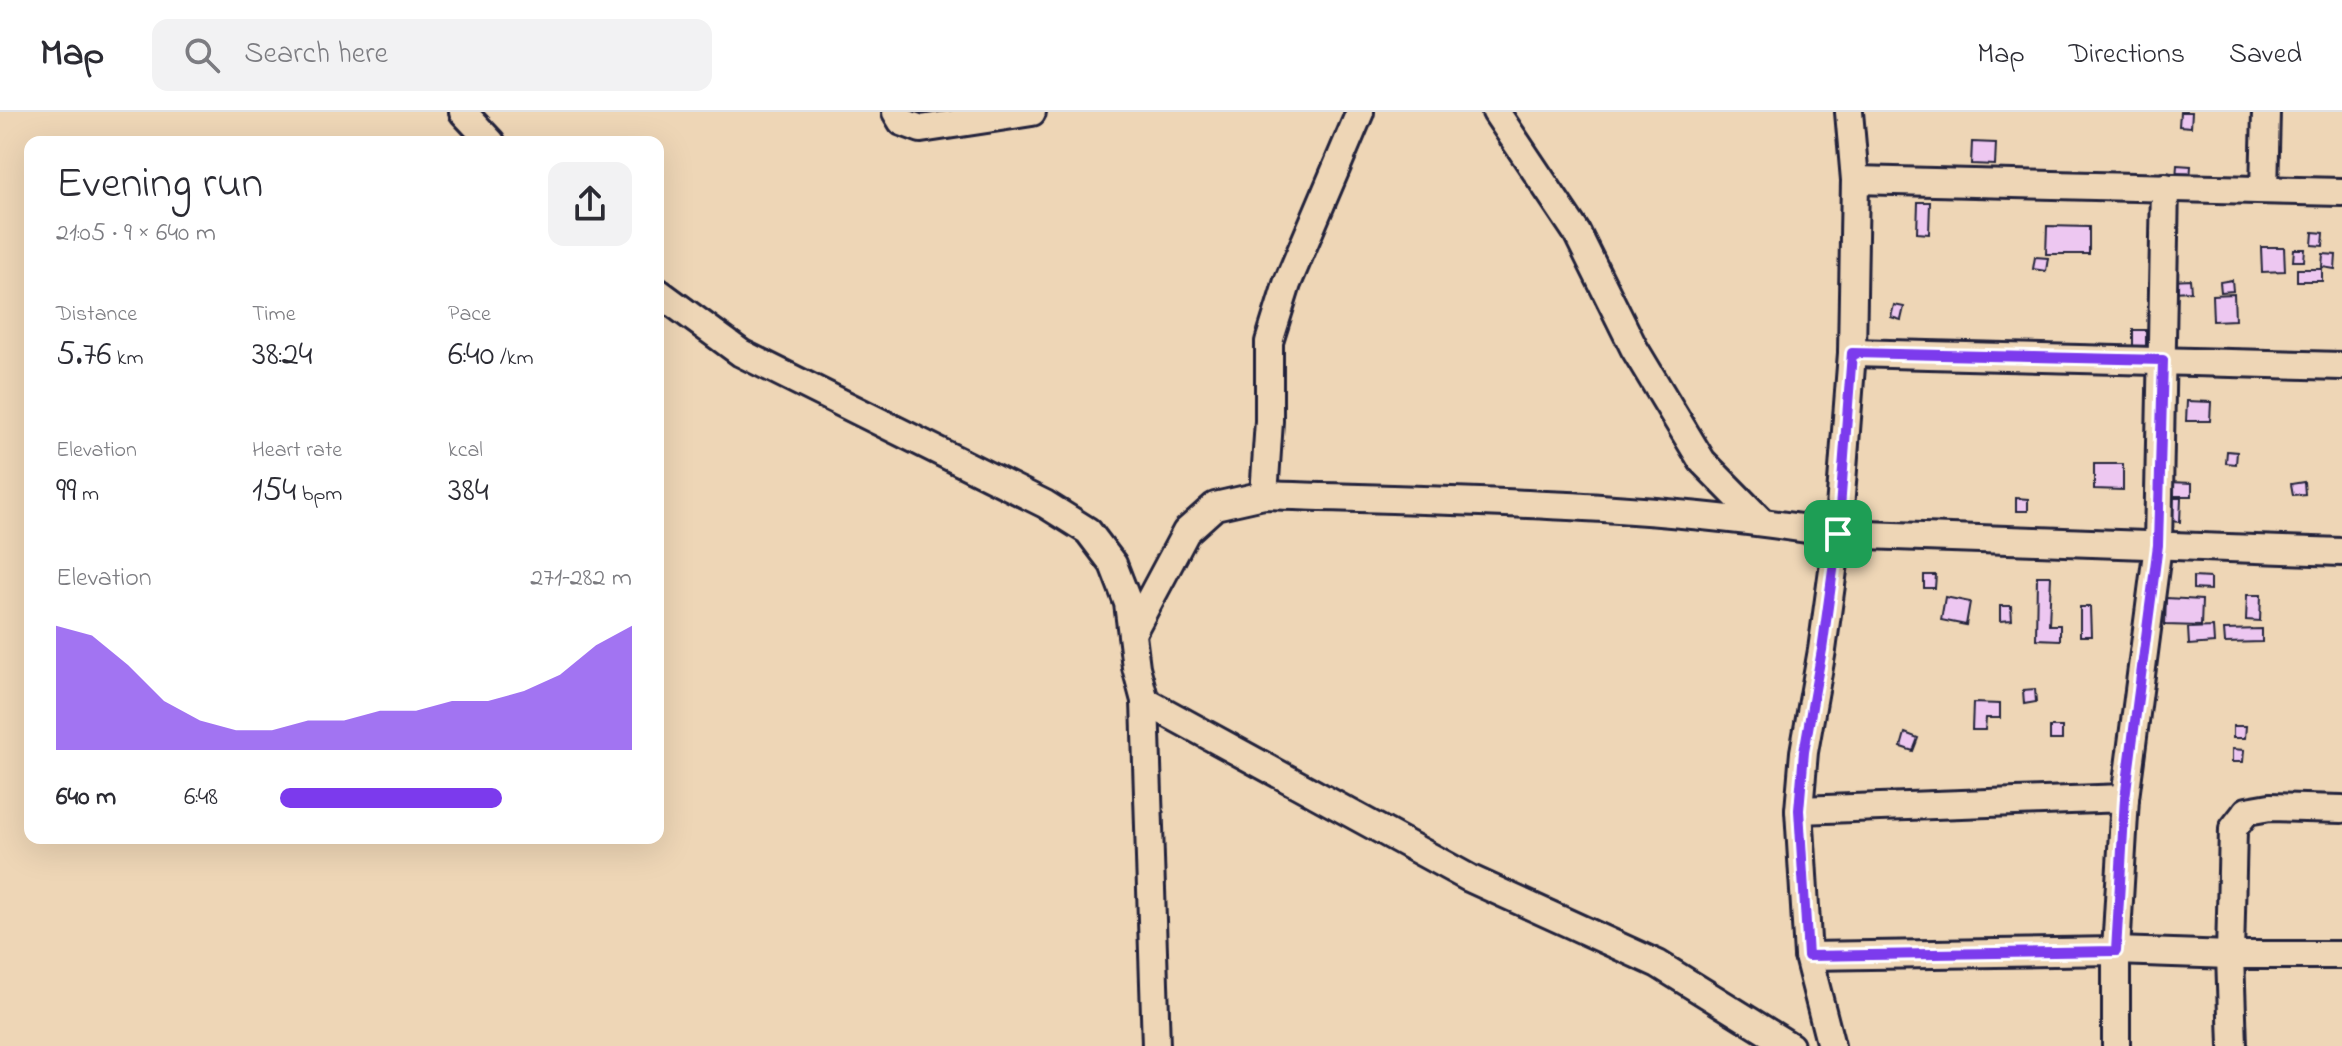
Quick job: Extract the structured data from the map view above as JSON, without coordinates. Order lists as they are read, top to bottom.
{
  "page": {
    "header": "Map",
    "search": "Search here",
    "nav": ["Map", "Directions", "Saved"],
    "heading": ["Evening run", "21:05 · 9 × 640 m"],
    "stats": [
      ["Distance", "5.76 km"],
      ["Time", "38:24"],
      ["Pace", "6:40 /km"],
      ["Elevation", "99 m"],
      ["Heart rate", "154 bpm"],
      ["kcal", "384"]
    ],
    "chart": ["Elevation", "271–282 m"],
    "list": [
      {
        "name": "640 m",
        "note": "6:48"
      }
    ]
  }
}
